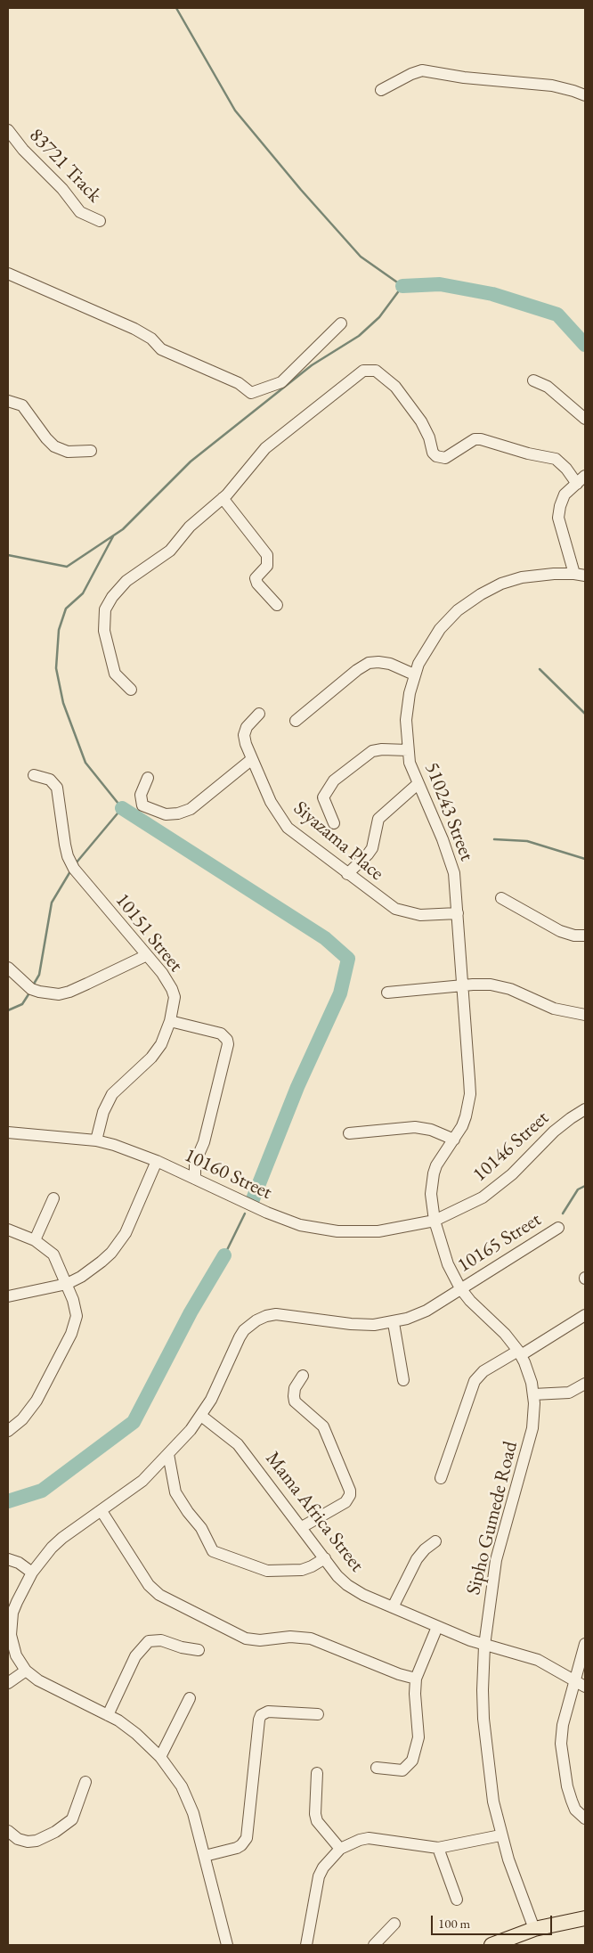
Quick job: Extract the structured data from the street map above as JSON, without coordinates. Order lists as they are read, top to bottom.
{
  "streets": {
    "street": [
      "83721 Track",
      "510243 Street",
      "Siyazama Place",
      "10151 Street",
      "10146 Street",
      "10160 Street",
      "10165 Street",
      "Mama Africa Street",
      "Sipho Gumede Road"
    ]
  },
  "crossings": [
    ["510243 Street", "Siyazama Place"],
    ["510243 Street", "10146 Street"],
    ["510243 Street", "10160 Street"],
    ["510243 Street", "Sipho Gumede Road"],
    ["10151 Street", "10160 Street"],
    ["10146 Street", "10160 Street"],
    ["10146 Street", "Sipho Gumede Road"],
    ["10160 Street", "Sipho Gumede Road"],
    ["10165 Street", "Mama Africa Street"],
    ["10165 Street", "Sipho Gumede Road"],
    ["Mama Africa Street", "Sipho Gumede Road"]
  ],
  "scale_bar": "100 m"
}
